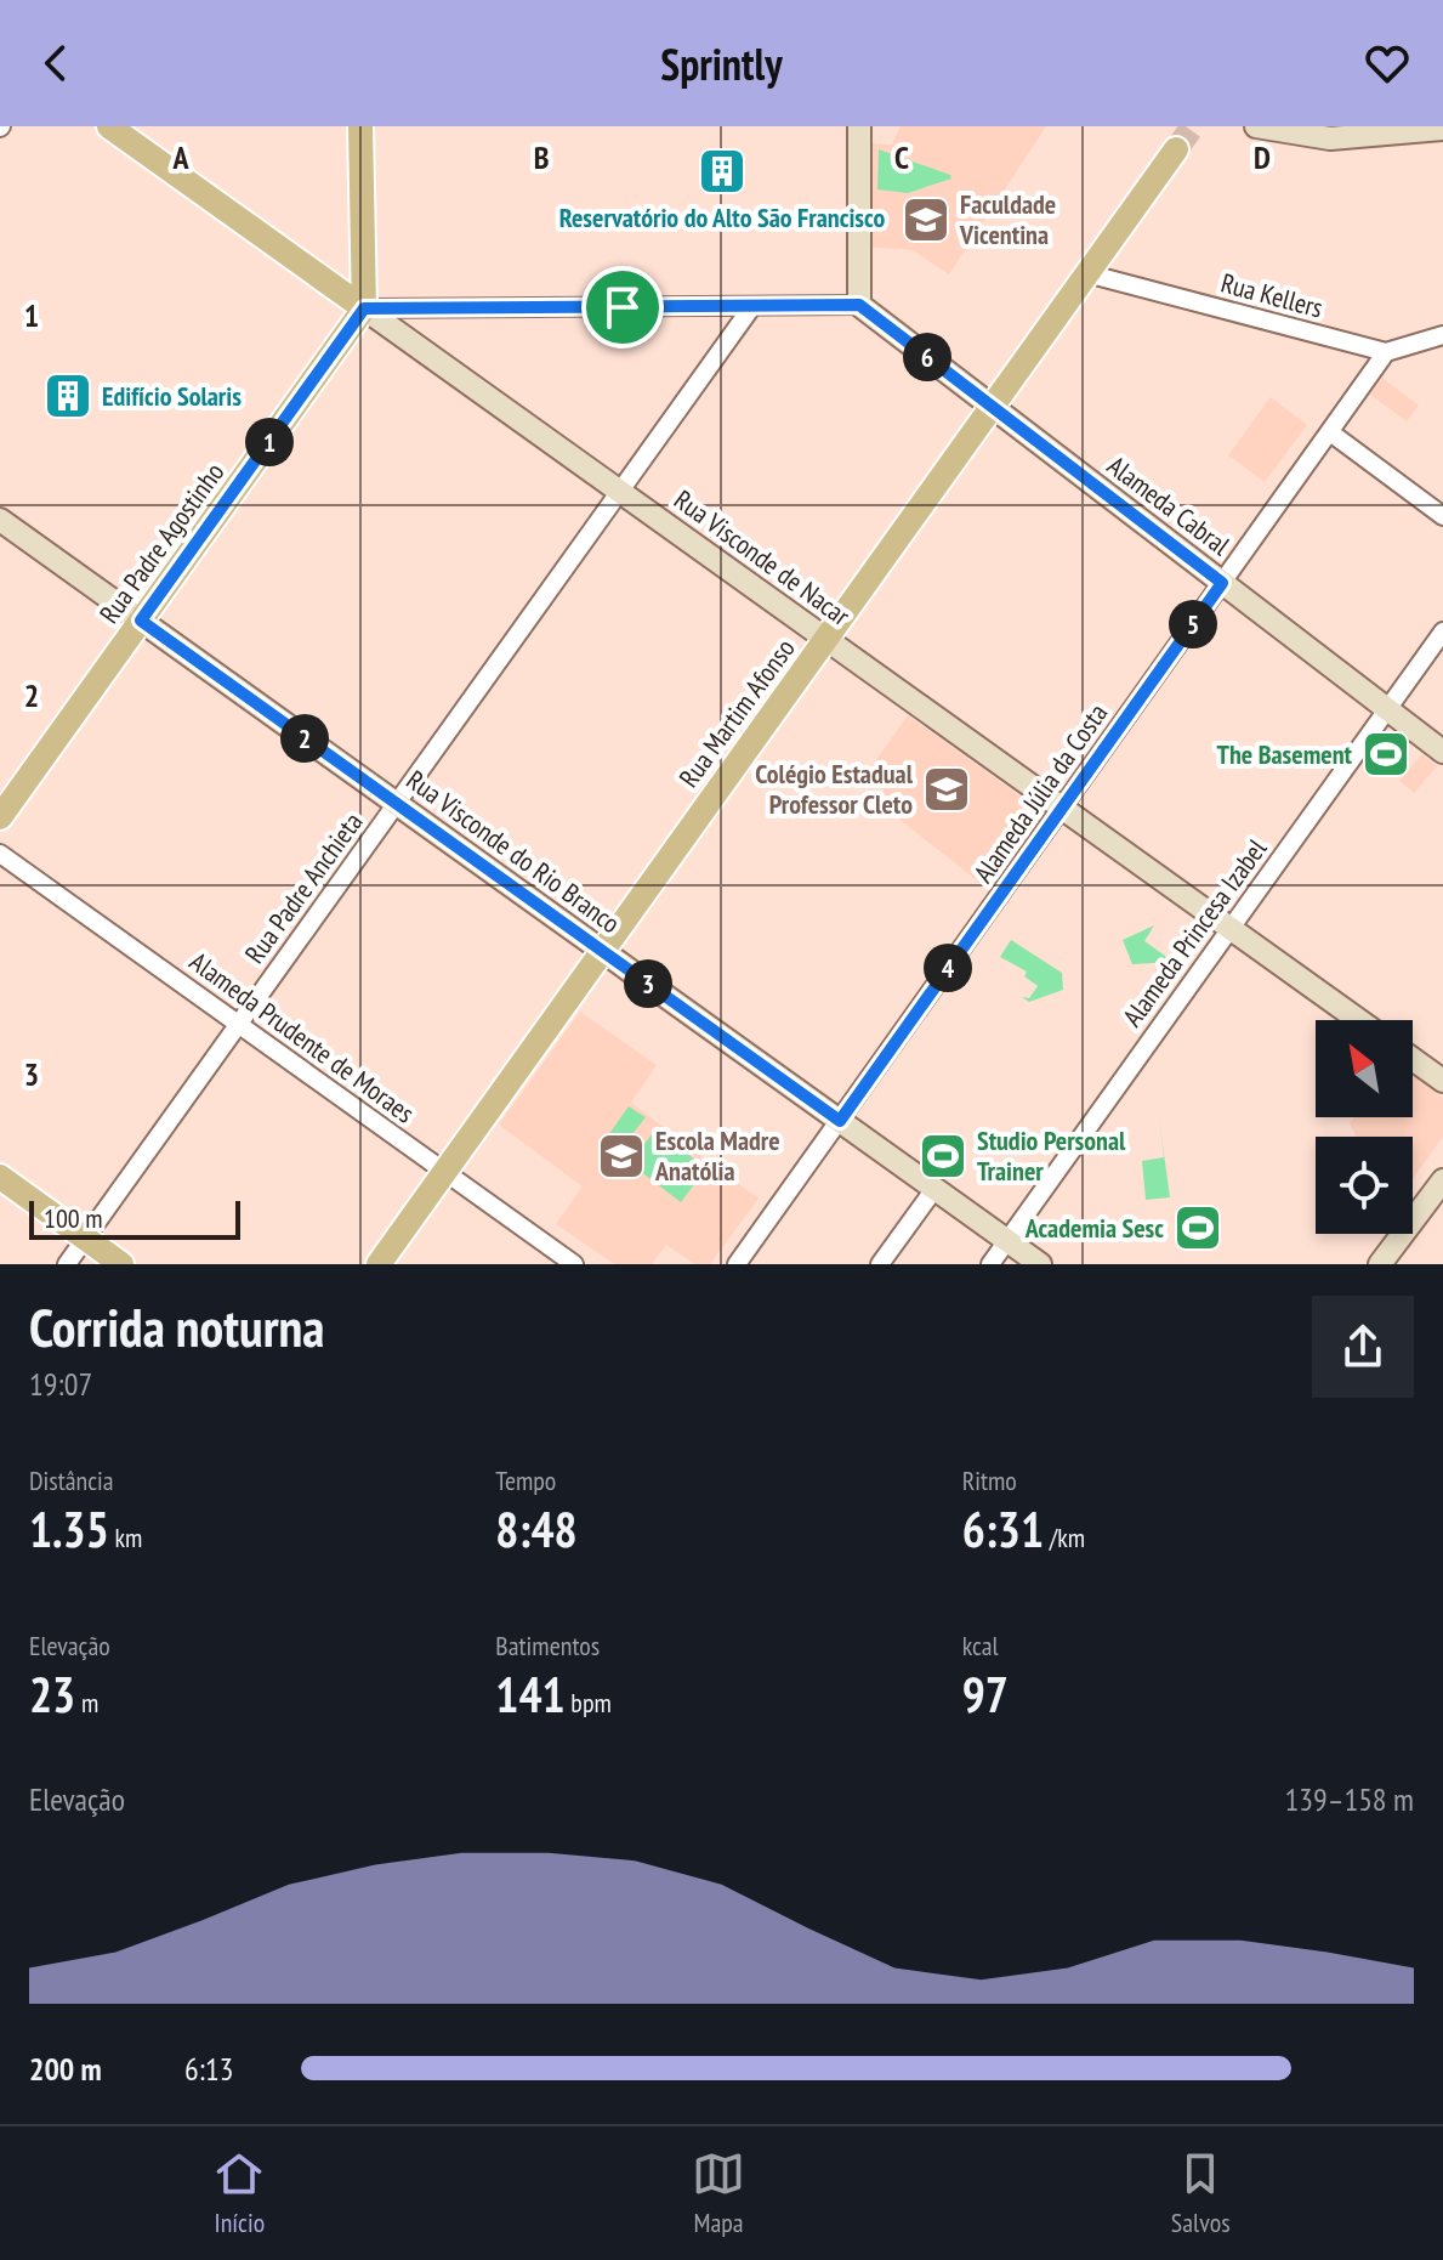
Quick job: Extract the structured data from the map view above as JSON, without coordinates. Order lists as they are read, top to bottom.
{
  "streets": {
    "main road": ["Rua Padre Agostinho", "Rua Visconde de Nacar", "Rua Martim Afonso"],
    "street": [
      "Rua Kellers",
      "Alameda Cabral",
      "Alameda Júlia da Costa",
      "Rua Visconde do Rio Branco",
      "Rua Padre Anchieta",
      "Alameda Princesa Izabel",
      "Alameda Prudente de Moraes"
    ]
  },
  "crossings": [
    ["Rua Kellers", "Rua Martim Afonso"],
    ["Rua Kellers", "Alameda Júlia da Costa"],
    ["Alameda Cabral", "Rua Martim Afonso"],
    ["Alameda Cabral", "Alameda Júlia da Costa"],
    ["Alameda Cabral", "Alameda Princesa Izabel"],
    ["Rua Padre Agostinho", "Rua Visconde de Nacar"],
    ["Rua Padre Agostinho", "Rua Visconde do Rio Branco"],
    ["Rua Visconde de Nacar", "Rua Martim Afonso"],
    ["Rua Visconde de Nacar", "Alameda Júlia da Costa"],
    ["Rua Visconde de Nacar", "Rua Padre Anchieta"],
    ["Rua Visconde de Nacar", "Alameda Princesa Izabel"],
    ["Rua Martim Afonso", "Rua Visconde do Rio Branco"],
    ["Rua Martim Afonso", "Alameda Prudente de Moraes"],
    ["Alameda Júlia da Costa", "Rua Visconde do Rio Branco"],
    ["Rua Visconde do Rio Branco", "Rua Padre Anchieta"],
    ["Rua Visconde do Rio Branco", "Alameda Princesa Izabel"],
    ["Rua Padre Anchieta", "Alameda Prudente de Moraes"]
  ],
  "places": {
    "building": ["Reservatório do Alto São Francisco", "Edifício Solaris"],
    "school or university": ["Faculdade Vicentina", "Colégio Estadual Professor Cleto", "Escola Madre Anatólia"],
    "sports": ["The Basement", "Studio Personal Trainer", "Academia Sesc"]
  },
  "scale_bar": "100 m",
  "north": "top left",
  "page": {
    "header": "Sprintly",
    "pins": [
      "6",
      "1",
      "5",
      "2",
      "4",
      "3"
    ],
    "scale": "100 m",
    "heading": ["Corrida noturna", "19:07"],
    "stats": [
      ["Distância", "1.35 km"],
      ["Tempo", "8:48"],
      ["Ritmo", "6:31 /km"],
      ["Elevação", "23 m"],
      ["Batimentos", "141 bpm"],
      ["kcal", "97"]
    ],
    "chart": ["Elevação", "139–158 m"],
    "list": [
      {
        "name": "200 m",
        "note": "6:13"
      }
    ],
    "tabs": ["Início", "Mapa", "Salvos"]
  },
  "grid": {
    "columns": [
      "A",
      "B",
      "C",
      "D"
    ],
    "rows": ["1", "2", "3"]
  }
}
